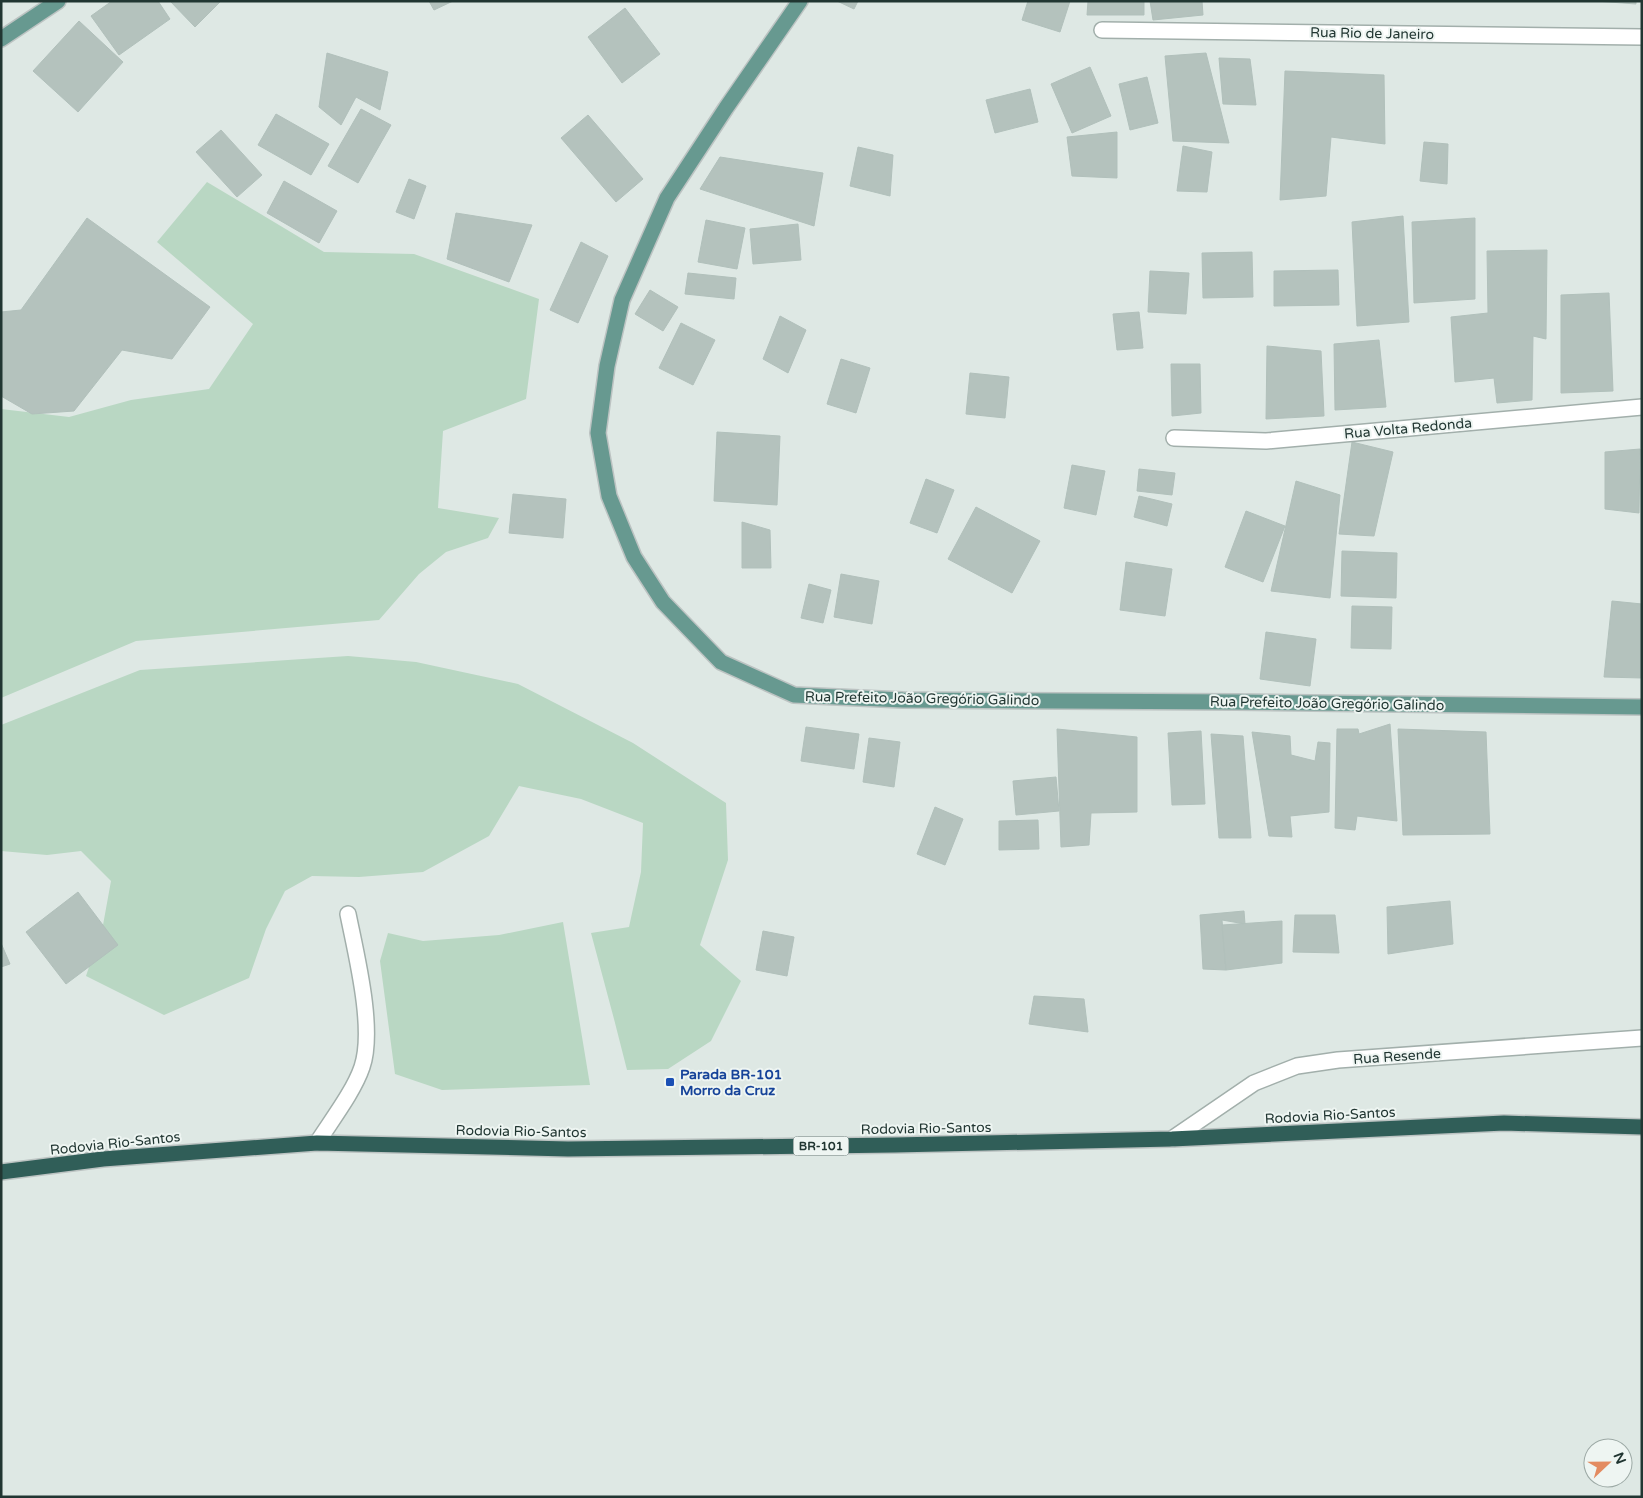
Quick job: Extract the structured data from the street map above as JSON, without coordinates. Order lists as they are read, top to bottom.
{
  "streets": {
    "highway": ["Rodovia Rio-Santos", "BR-101"],
    "main road": ["Rua Prefeito João Gregório Galindo"],
    "street": ["Rua Rio de Janeiro", "Rua Volta Redonda", "Rua Resende"]
  },
  "crossings": [
    ["Rua Resende", "Rodovia Rio-Santos"]
  ],
  "places": {
    "transit": ["Parada BR-101 Morro da Cruz"]
  },
  "north": "right"
}
